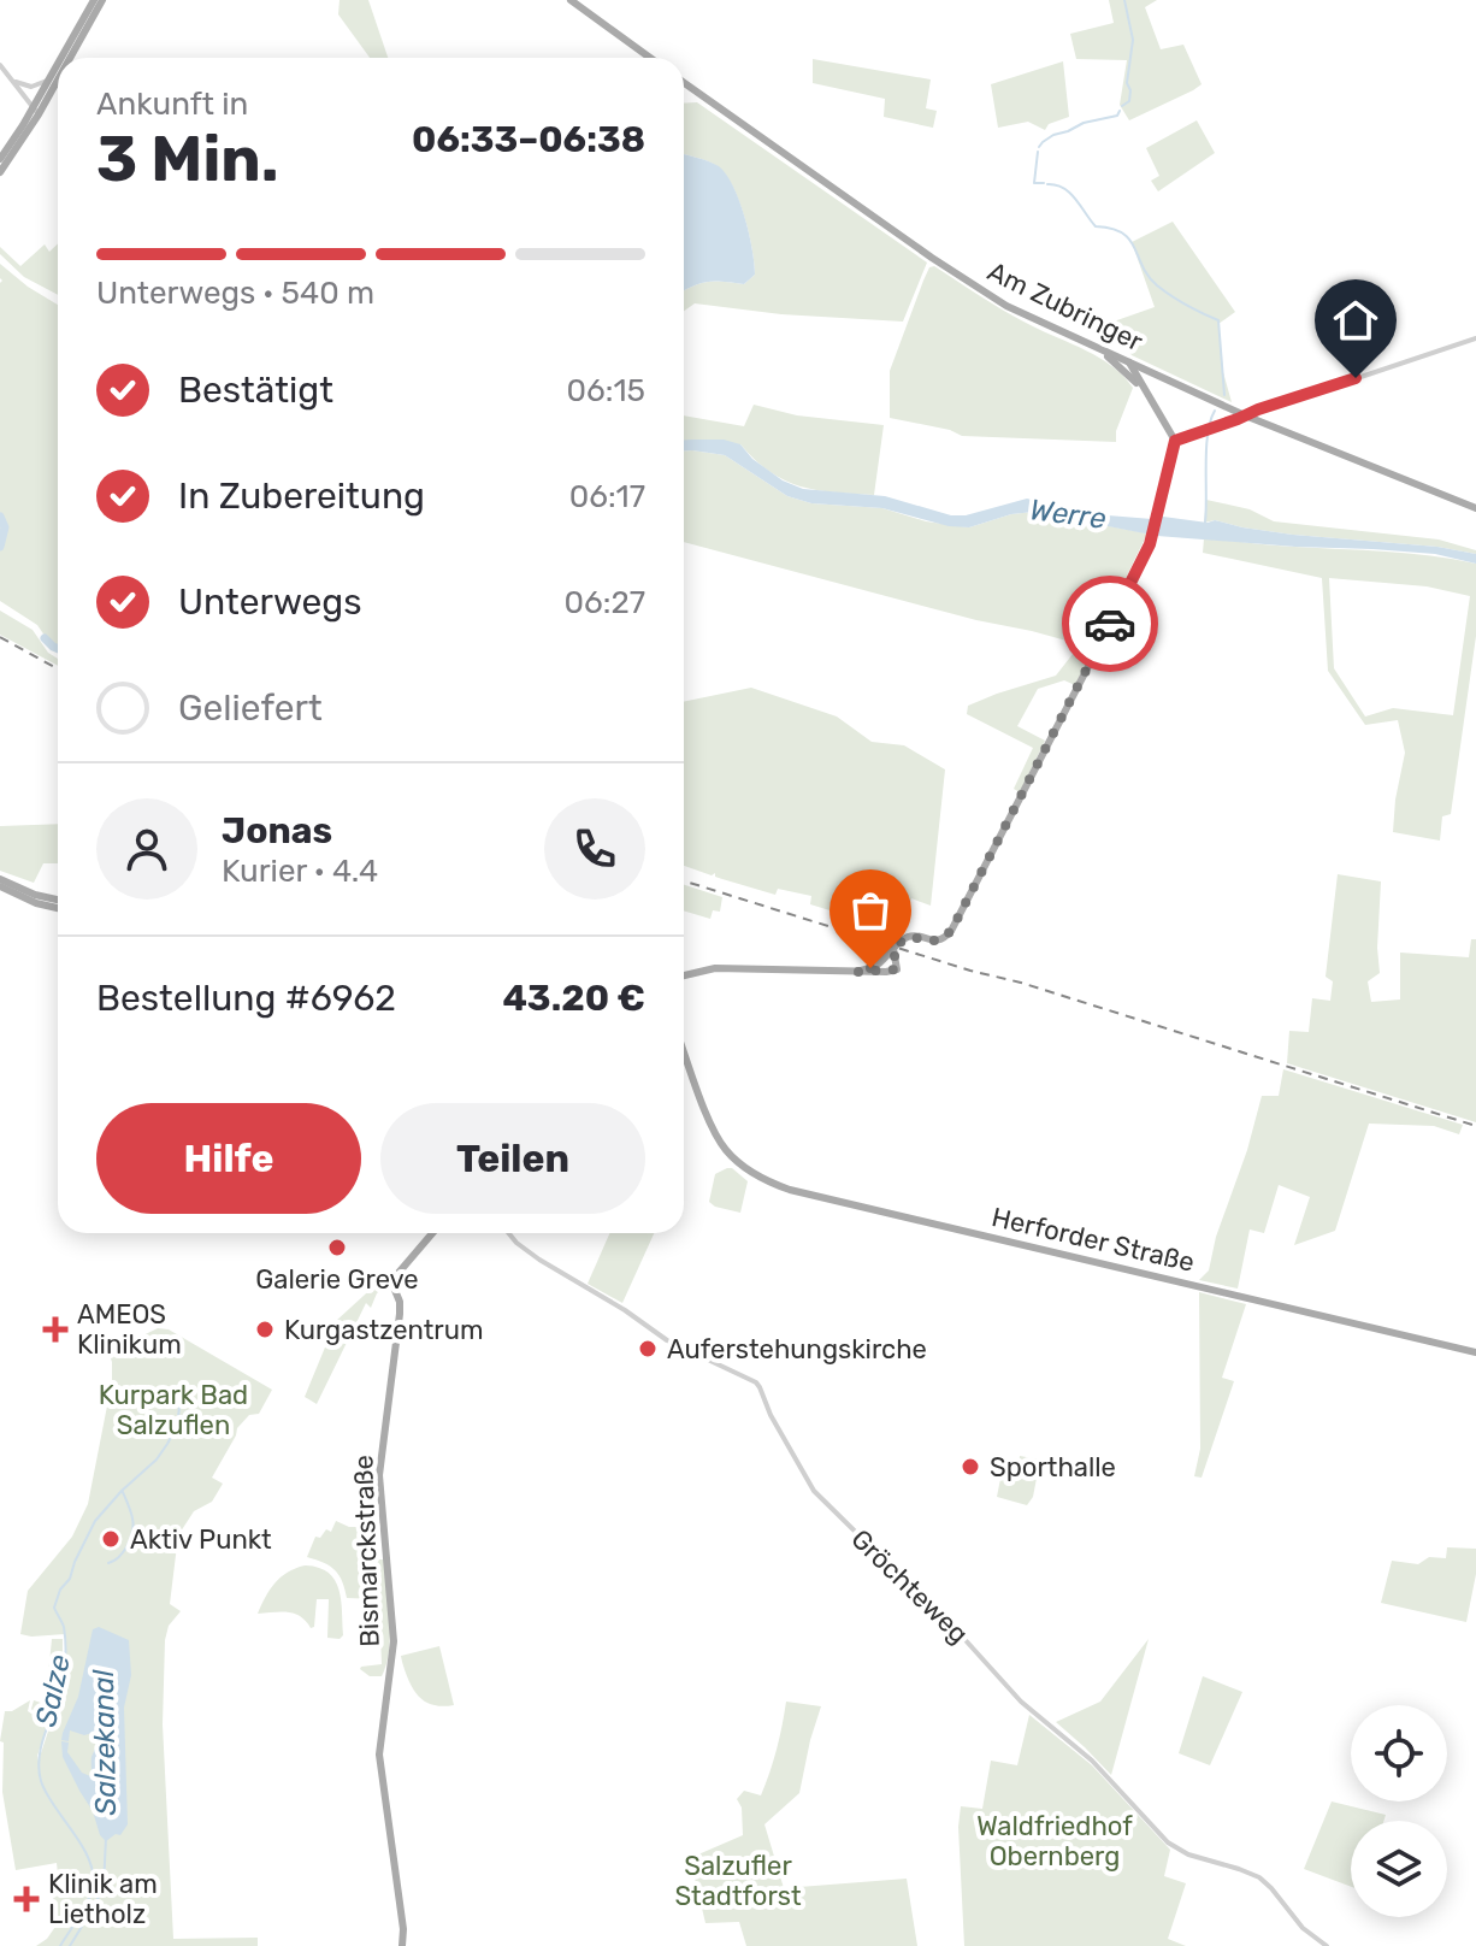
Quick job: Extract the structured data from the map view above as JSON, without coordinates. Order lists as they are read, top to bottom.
{
  "streets": {
    "main road": ["Am Zubringer", "Herforder Straße", "Bismarckstraße"],
    "street": ["Gröchteweg"]
  },
  "water": ["Werre", "Salze", "Salzekanal"],
  "parks": ["Kurpark Bad Salzuflen", "Waldfriedhof Obernberg", "Salzufler Stadtforst"],
  "places": {
    "other": [
      "Galerie Greve",
      "Kurgastzentrum",
      "Auferstehungskirche",
      "Sporthalle",
      "Aktiv Punkt"
    ],
    "health": ["AMEOS Klinikum", "Klinik am Lietholz"]
  },
  "page": {
    "heading": ["3 Min.", "Ankunft in", "06:33–06:38"],
    "panel": [
      "Jonas",
      "Kurier · 4.4",
      "Bestellung #6962",
      "43.20 €"
    ],
    "bar": "Unterwegs · 540 m",
    "list": [
      ["Bestätigt", "06:15"],
      ["In Zubereitung", "06:17"],
      ["Unterwegs", "06:27"],
      "Geliefert"
    ],
    "buttons": ["Hilfe", "Teilen"]
  }
}
